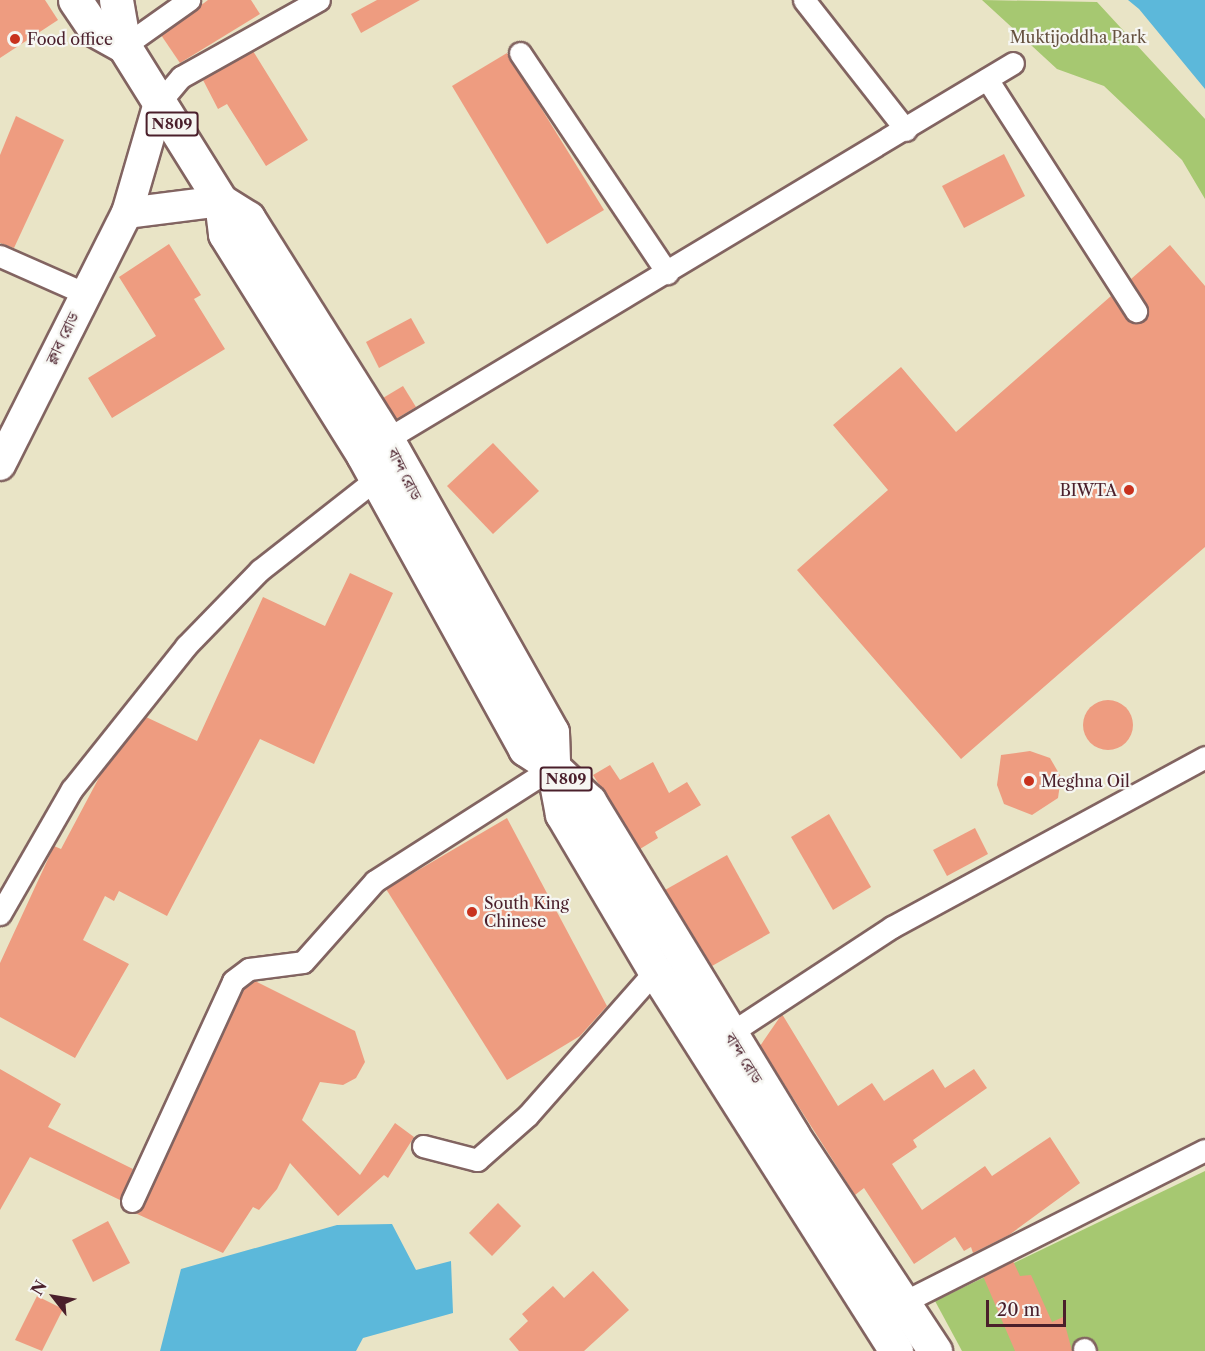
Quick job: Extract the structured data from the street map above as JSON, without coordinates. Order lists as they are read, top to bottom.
{
  "streets": {
    "highway": ["N809", "বান্দ রোড"],
    "street": ["ক্লাব রোড"]
  },
  "crossings": [
    ["ক্লাব রোড", "বান্দ রোড"]
  ],
  "parks": ["Muktijoddha Park"],
  "places": [
    "Food office",
    "BIWTA",
    "Meghna Oil",
    "South King Chinese"
  ],
  "scale_bar": "20 m",
  "north": "top left"
}
